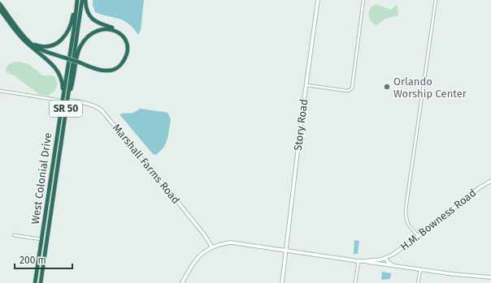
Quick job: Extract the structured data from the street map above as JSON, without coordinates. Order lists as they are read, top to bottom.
{
  "streets": {
    "highway": ["SR 50", "West Colonial Drive"],
    "street": ["Story Road", "Marshall Farms Road", "H.M. Bowness Road"]
  },
  "crossings": [
    ["Marshall Farms Road", "West Colonial Drive"]
  ],
  "places": ["Orlando Worship Center"],
  "scale_bar": "200 m"
}
